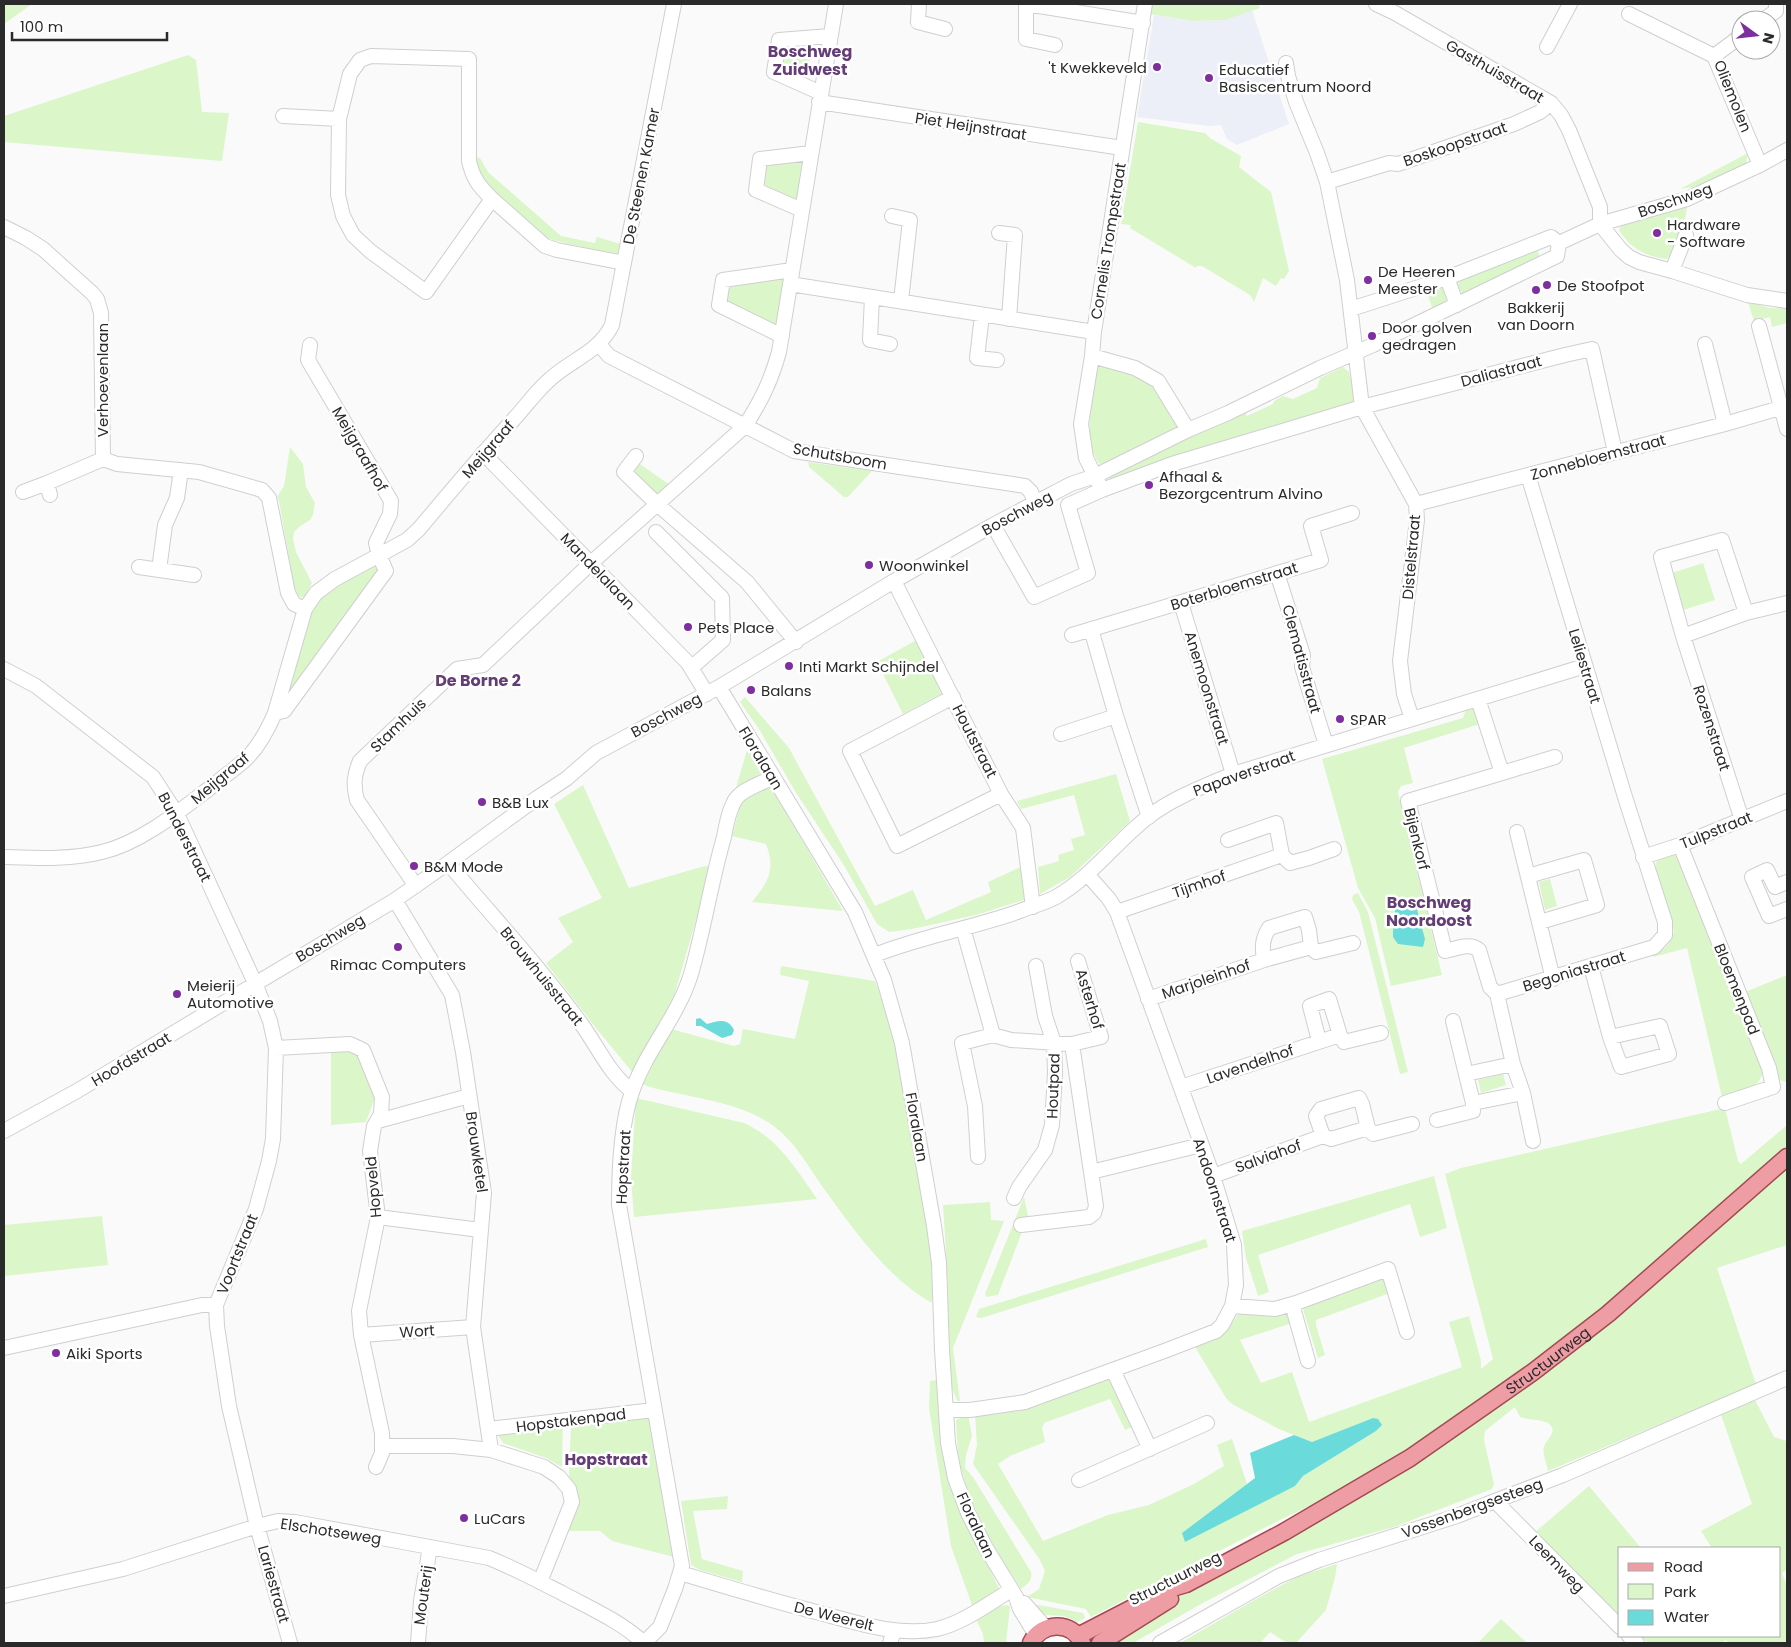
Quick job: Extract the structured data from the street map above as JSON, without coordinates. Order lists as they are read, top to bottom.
{
  "streets": {
    "main road": ["Structuurweg"],
    "street": [
      "Gasthuisstraat",
      "Oliemolen",
      "Piet Heijnstraat",
      "Boskoopstraat",
      "De Steenen Kamer",
      "Boschweg",
      "Cornelis Trompstraat",
      "Daliastraat",
      "Verhoevenlaan",
      "Meijgraafhof",
      "Meijgraaf",
      "Schutsboom",
      "Zonnebloemstraat",
      "Distelstraat",
      "Mandelalaan",
      "Boterbloemstraat",
      "Clematisstraat",
      "Leliestraat",
      "Anemoonstraat",
      "Stamhuis",
      "Rozenstraat",
      "Houtstraat",
      "Floralaan",
      "Papaverstraat",
      "Tulpstraat",
      "Bunderstraat",
      "Bijenkorf",
      "Tijmhof",
      "Begoniastraat",
      "Brouwhuisstraat",
      "Marjoleinhof",
      "Bloemenpad",
      "Asterhof",
      "Hoofdstraat",
      "Lavendelhof",
      "Houtpad",
      "Brouwketel",
      "Salviahof",
      "Hopstraat",
      "Hopveld",
      "Andoornstraat",
      "Voortstraat",
      "Wort",
      "Hopstakenpad",
      "Vossenbergsesteeg",
      "Elschotseweg",
      "Leemweg",
      "Lariestraat",
      "Mouterij",
      "De Weerelt"
    ]
  },
  "crossings": [
    ["Gasthuisstraat", "Boskoopstraat"],
    ["Gasthuisstraat", "Boschweg"],
    ["Oliemolen", "Boschweg"],
    ["Piet Heijnstraat", "Cornelis Trompstraat"],
    ["Piet Heijnstraat", "Stamhuis"],
    ["De Steenen Kamer", "Meijgraaf"],
    ["De Steenen Kamer", "Schutsboom"],
    ["Boschweg", "Cornelis Trompstraat"],
    ["Boschweg", "Schutsboom"],
    ["Boschweg", "Mandelalaan"],
    ["Boschweg", "Stamhuis"],
    ["Boschweg", "Houtstraat"],
    ["Boschweg", "Floralaan"],
    ["Boschweg", "Bunderstraat"],
    ["Boschweg", "Brouwhuisstraat"],
    ["Boschweg", "Hoofdstraat"],
    ["Boschweg", "Brouwketel"],
    ["Boschweg", "Voortstraat"],
    ["Daliastraat", "Zonnebloemstraat"],
    ["Daliastraat", "Distelstraat"],
    ["Verhoevenlaan", "Meijgraaf"],
    ["Meijgraafhof", "Meijgraaf"],
    ["Meijgraaf", "Schutsboom"],
    ["Meijgraaf", "Mandelalaan"],
    ["Meijgraaf", "Bunderstraat"],
    ["Schutsboom", "Stamhuis"],
    ["Zonnebloemstraat", "Distelstraat"],
    ["Zonnebloemstraat", "Leliestraat"],
    ["Distelstraat", "Papaverstraat"],
    ["Mandelalaan", "Stamhuis"],
    ["Mandelalaan", "Floralaan"],
    ["Boterbloemstraat", "Clematisstraat"],
    ["Boterbloemstraat", "Anemoonstraat"],
    ["Clematisstraat", "Papaverstraat"],
    ["Leliestraat", "Papaverstraat"],
    ["Leliestraat", "Tulpstraat"],
    ["Leliestraat", "Begoniastraat"],
    ["Anemoonstraat", "Papaverstraat"],
    ["Rozenstraat", "Tulpstraat"],
    ["Houtstraat", "Papaverstraat"],
    ["Floralaan", "Papaverstraat"],
    ["Floralaan", "Hopstraat"],
    ["Floralaan", "Andoornstraat"],
    ["Floralaan", "De Weerelt"],
    ["Papaverstraat", "Andoornstraat"],
    ["Tulpstraat", "Begoniastraat"],
    ["Tulpstraat", "Bloemenpad"],
    ["Bunderstraat", "Hoofdstraat"],
    ["Bunderstraat", "Voortstraat"],
    ["Bijenkorf", "Begoniastraat"],
    ["Tijmhof", "Andoornstraat"],
    ["Brouwhuisstraat", "Hopstraat"],
    ["Marjoleinhof", "Andoornstraat"],
    ["Hoofdstraat", "Voortstraat"],
    ["Lavendelhof", "Andoornstraat"],
    ["Brouwketel", "Wort"],
    ["Brouwketel", "Hopstakenpad"],
    ["Salviahof", "Andoornstraat"],
    ["Hopstraat", "Hopstakenpad"],
    ["Hopstraat", "Elschotseweg"],
    ["Hopstraat", "De Weerelt"],
    ["Hopveld", "Voortstraat"],
    ["Hopveld", "Wort"],
    ["Voortstraat", "Elschotseweg"],
    ["Voortstraat", "Lariestraat"],
    ["Vossenbergsesteeg", "Leemweg"],
    ["Elschotseweg", "Lariestraat"],
    ["Elschotseweg", "Mouterij"]
  ],
  "districts": [
    "Boschweg Zuidwest",
    "De Borne 2",
    "Boschweg Noordoost",
    "Hopstraat"
  ],
  "places": [
    "'t Kwekkeveld",
    "Educatief Basiscentrum Noord",
    "Hardware - Software",
    "De Heeren Meester",
    "De Stoofpot",
    "Bakkerij van Doorn",
    "Door golven gedragen",
    "Afhaal & Bezorgcentrum Alvino",
    "Woonwinkel",
    "Pets Place",
    "Inti Markt Schijndel",
    "Balans",
    "SPAR",
    "B&B Lux",
    "B&M Mode",
    "Rimac Computers",
    "Meierij Automotive",
    "Aiki Sports",
    "LuCars"
  ],
  "legend": ["Road", "Park", "Water"],
  "scale_bar": "100 m",
  "north": "right"
}
